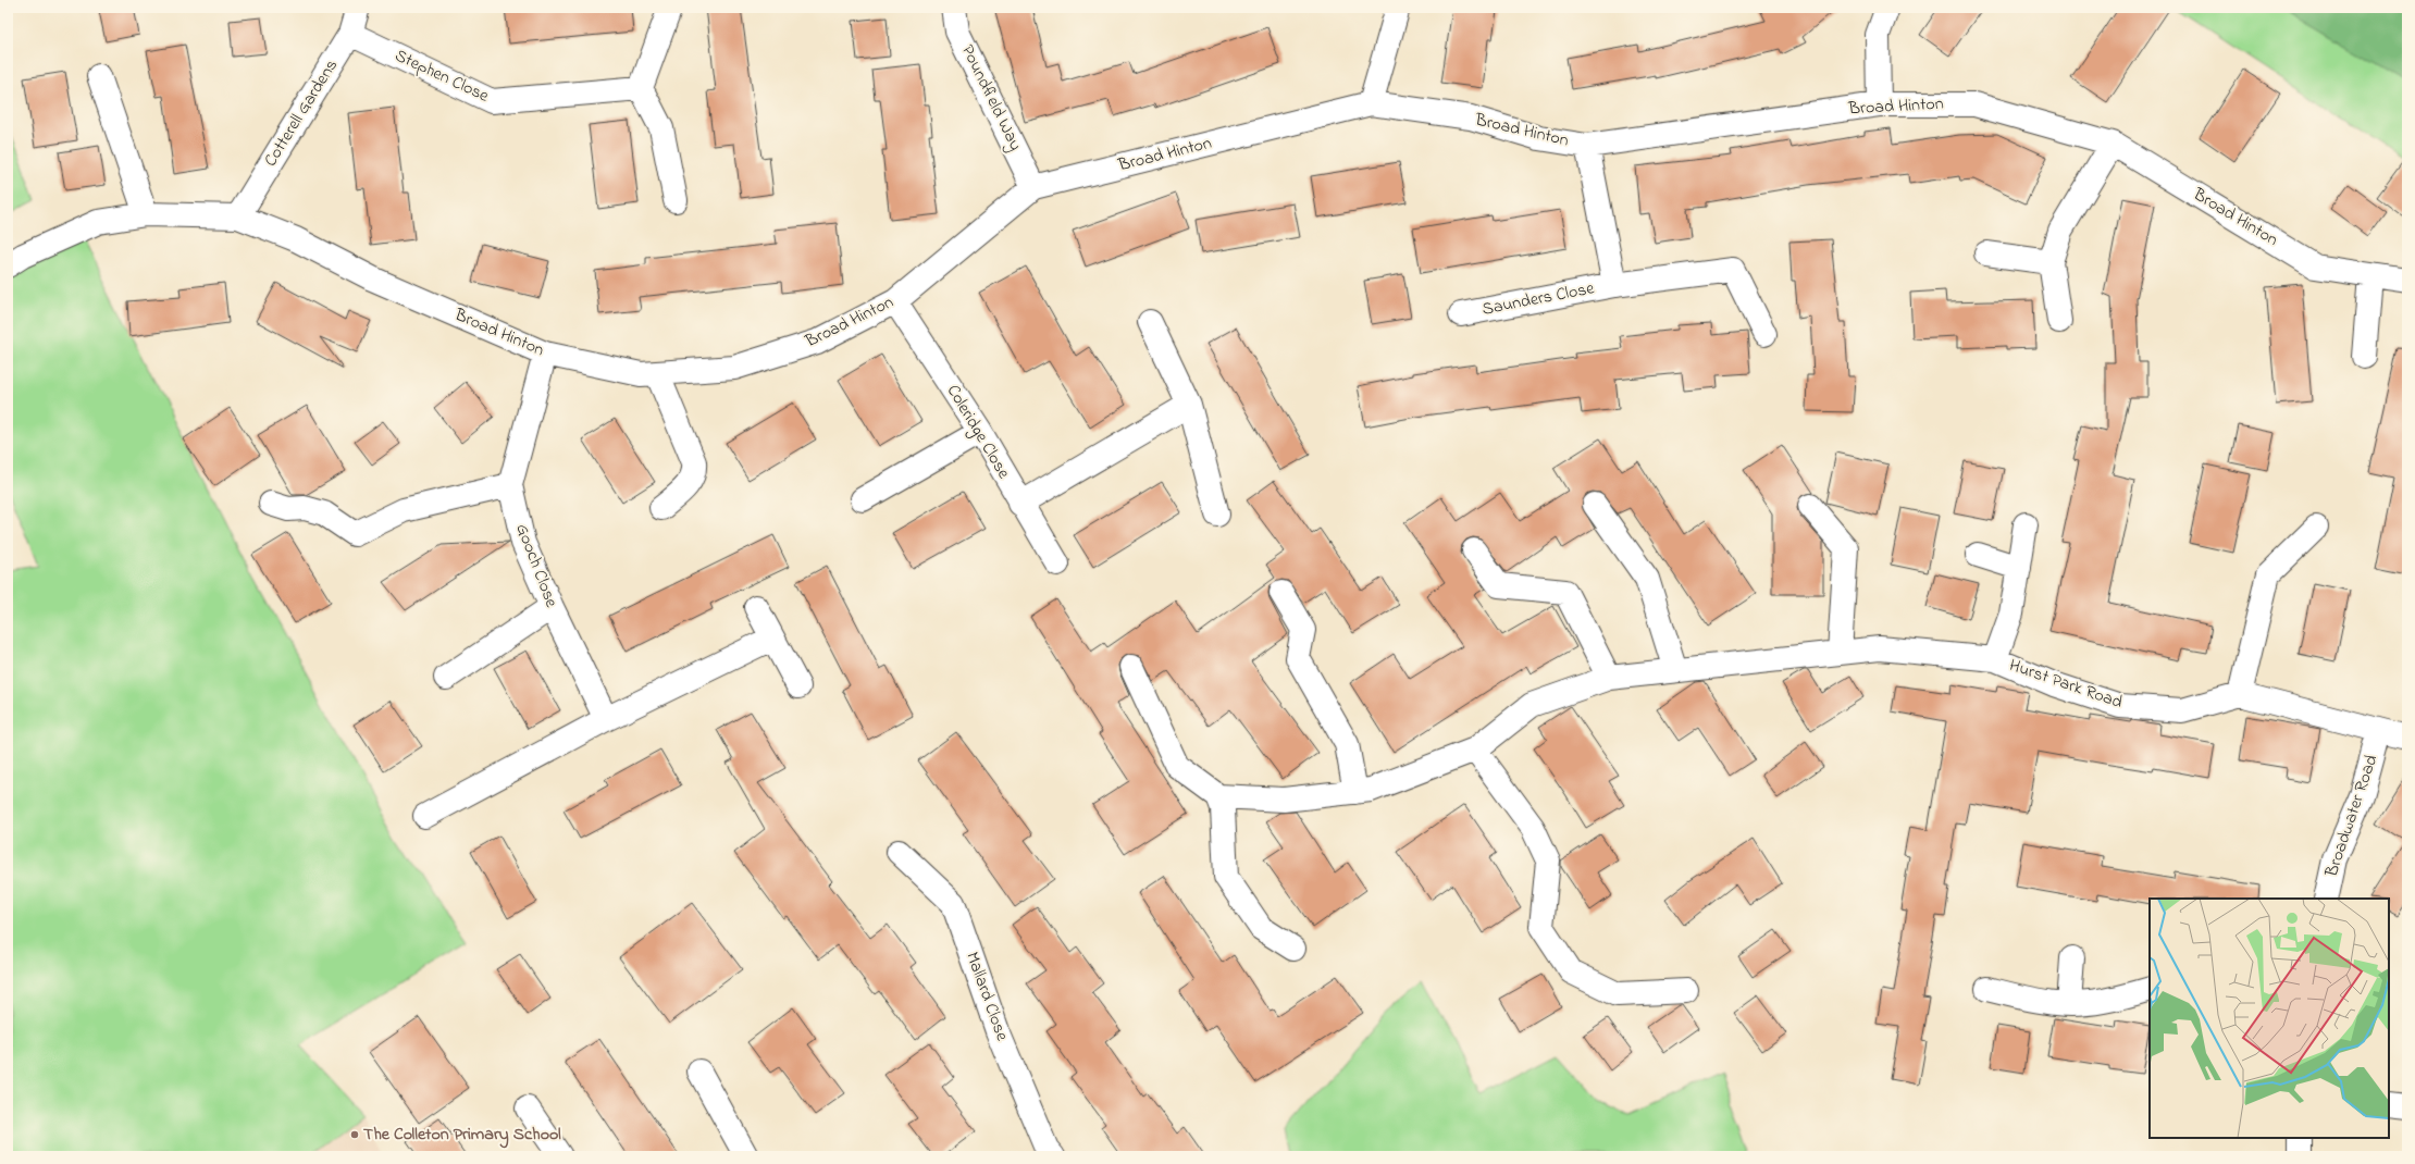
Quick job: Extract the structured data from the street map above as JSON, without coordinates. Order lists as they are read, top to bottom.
{
  "streets": {
    "street": [
      "Stephen Close",
      "Poundfield Way",
      "Broad Hinton",
      "Cotterell Gardens",
      "Saunders Close",
      "Coleridge Close",
      "Gooch Close",
      "Hurst Park Road",
      "Broadwater Road",
      "Mallard Close"
    ]
  },
  "crossings": [
    ["Stephen Close", "Cotterell Gardens"],
    ["Poundfield Way", "Broad Hinton"],
    ["Broad Hinton", "Cotterell Gardens"],
    ["Broad Hinton", "Saunders Close"],
    ["Broad Hinton", "Coleridge Close"],
    ["Broad Hinton", "Gooch Close"]
  ],
  "places": ["The Colleton Primary School"]
}
